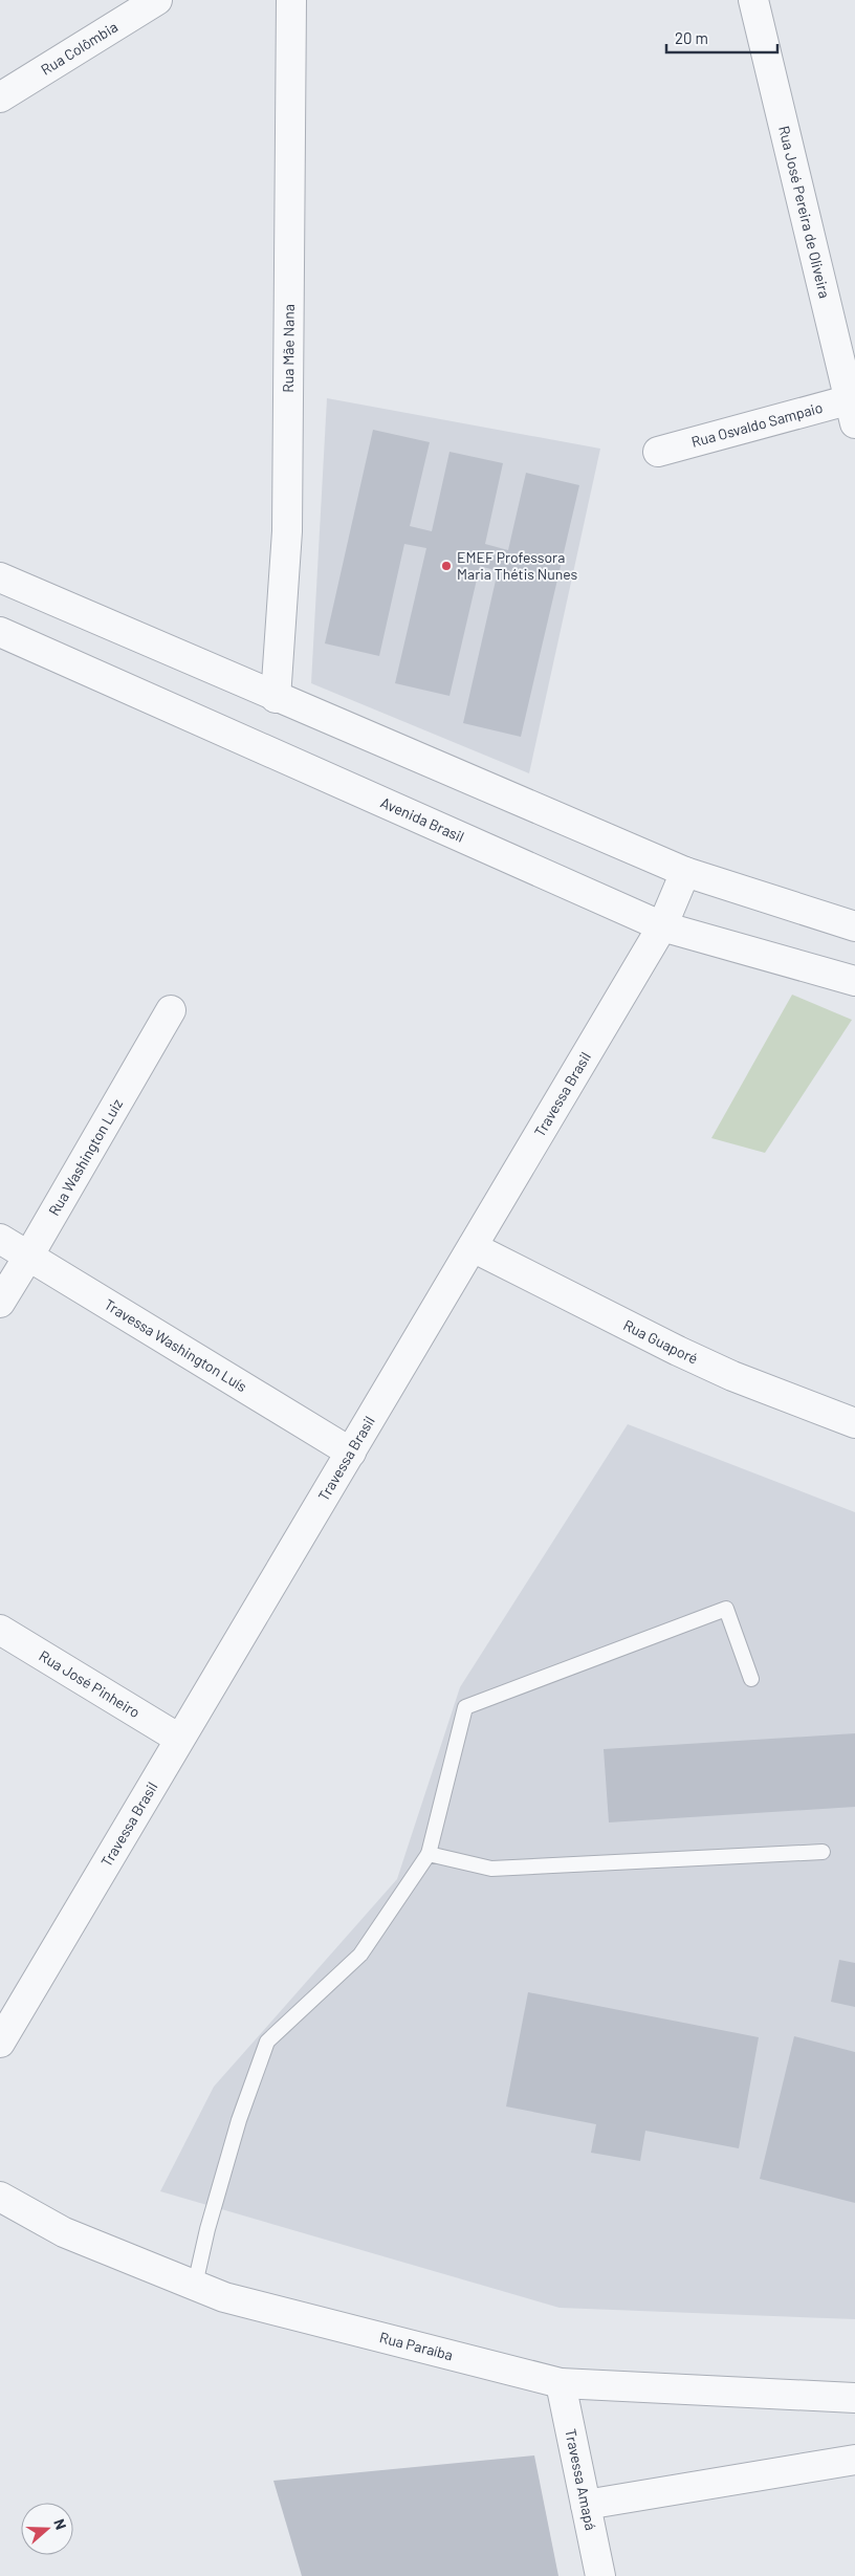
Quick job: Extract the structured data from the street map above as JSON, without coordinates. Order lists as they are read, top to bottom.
{
  "streets": {
    "street": [
      "Rua Colômbia",
      "Rua José Pereira de Oliveira",
      "Rua Mãe Nana",
      "Rua Osvaldo Sampaio",
      "Avenida Brasil",
      "Travessa Brasil",
      "Rua Washington Luiz",
      "Rua Guaporé",
      "Travessa Washington Luís",
      "Rua José Pinheiro",
      "Rua Paraíba",
      "Travessa Amapá"
    ]
  },
  "crossings": [
    ["Rua José Pereira de Oliveira", "Rua Osvaldo Sampaio"],
    ["Avenida Brasil", "Travessa Brasil"],
    ["Travessa Brasil", "Rua Guaporé"],
    ["Travessa Brasil", "Travessa Washington Luís"],
    ["Travessa Brasil", "Rua José Pinheiro"],
    ["Rua Washington Luiz", "Travessa Washington Luís"],
    ["Rua Paraíba", "Travessa Amapá"]
  ],
  "places": ["EMEF Professora Maria Thétis Nunes"],
  "scale_bar": "20 m",
  "north": "right"
}
